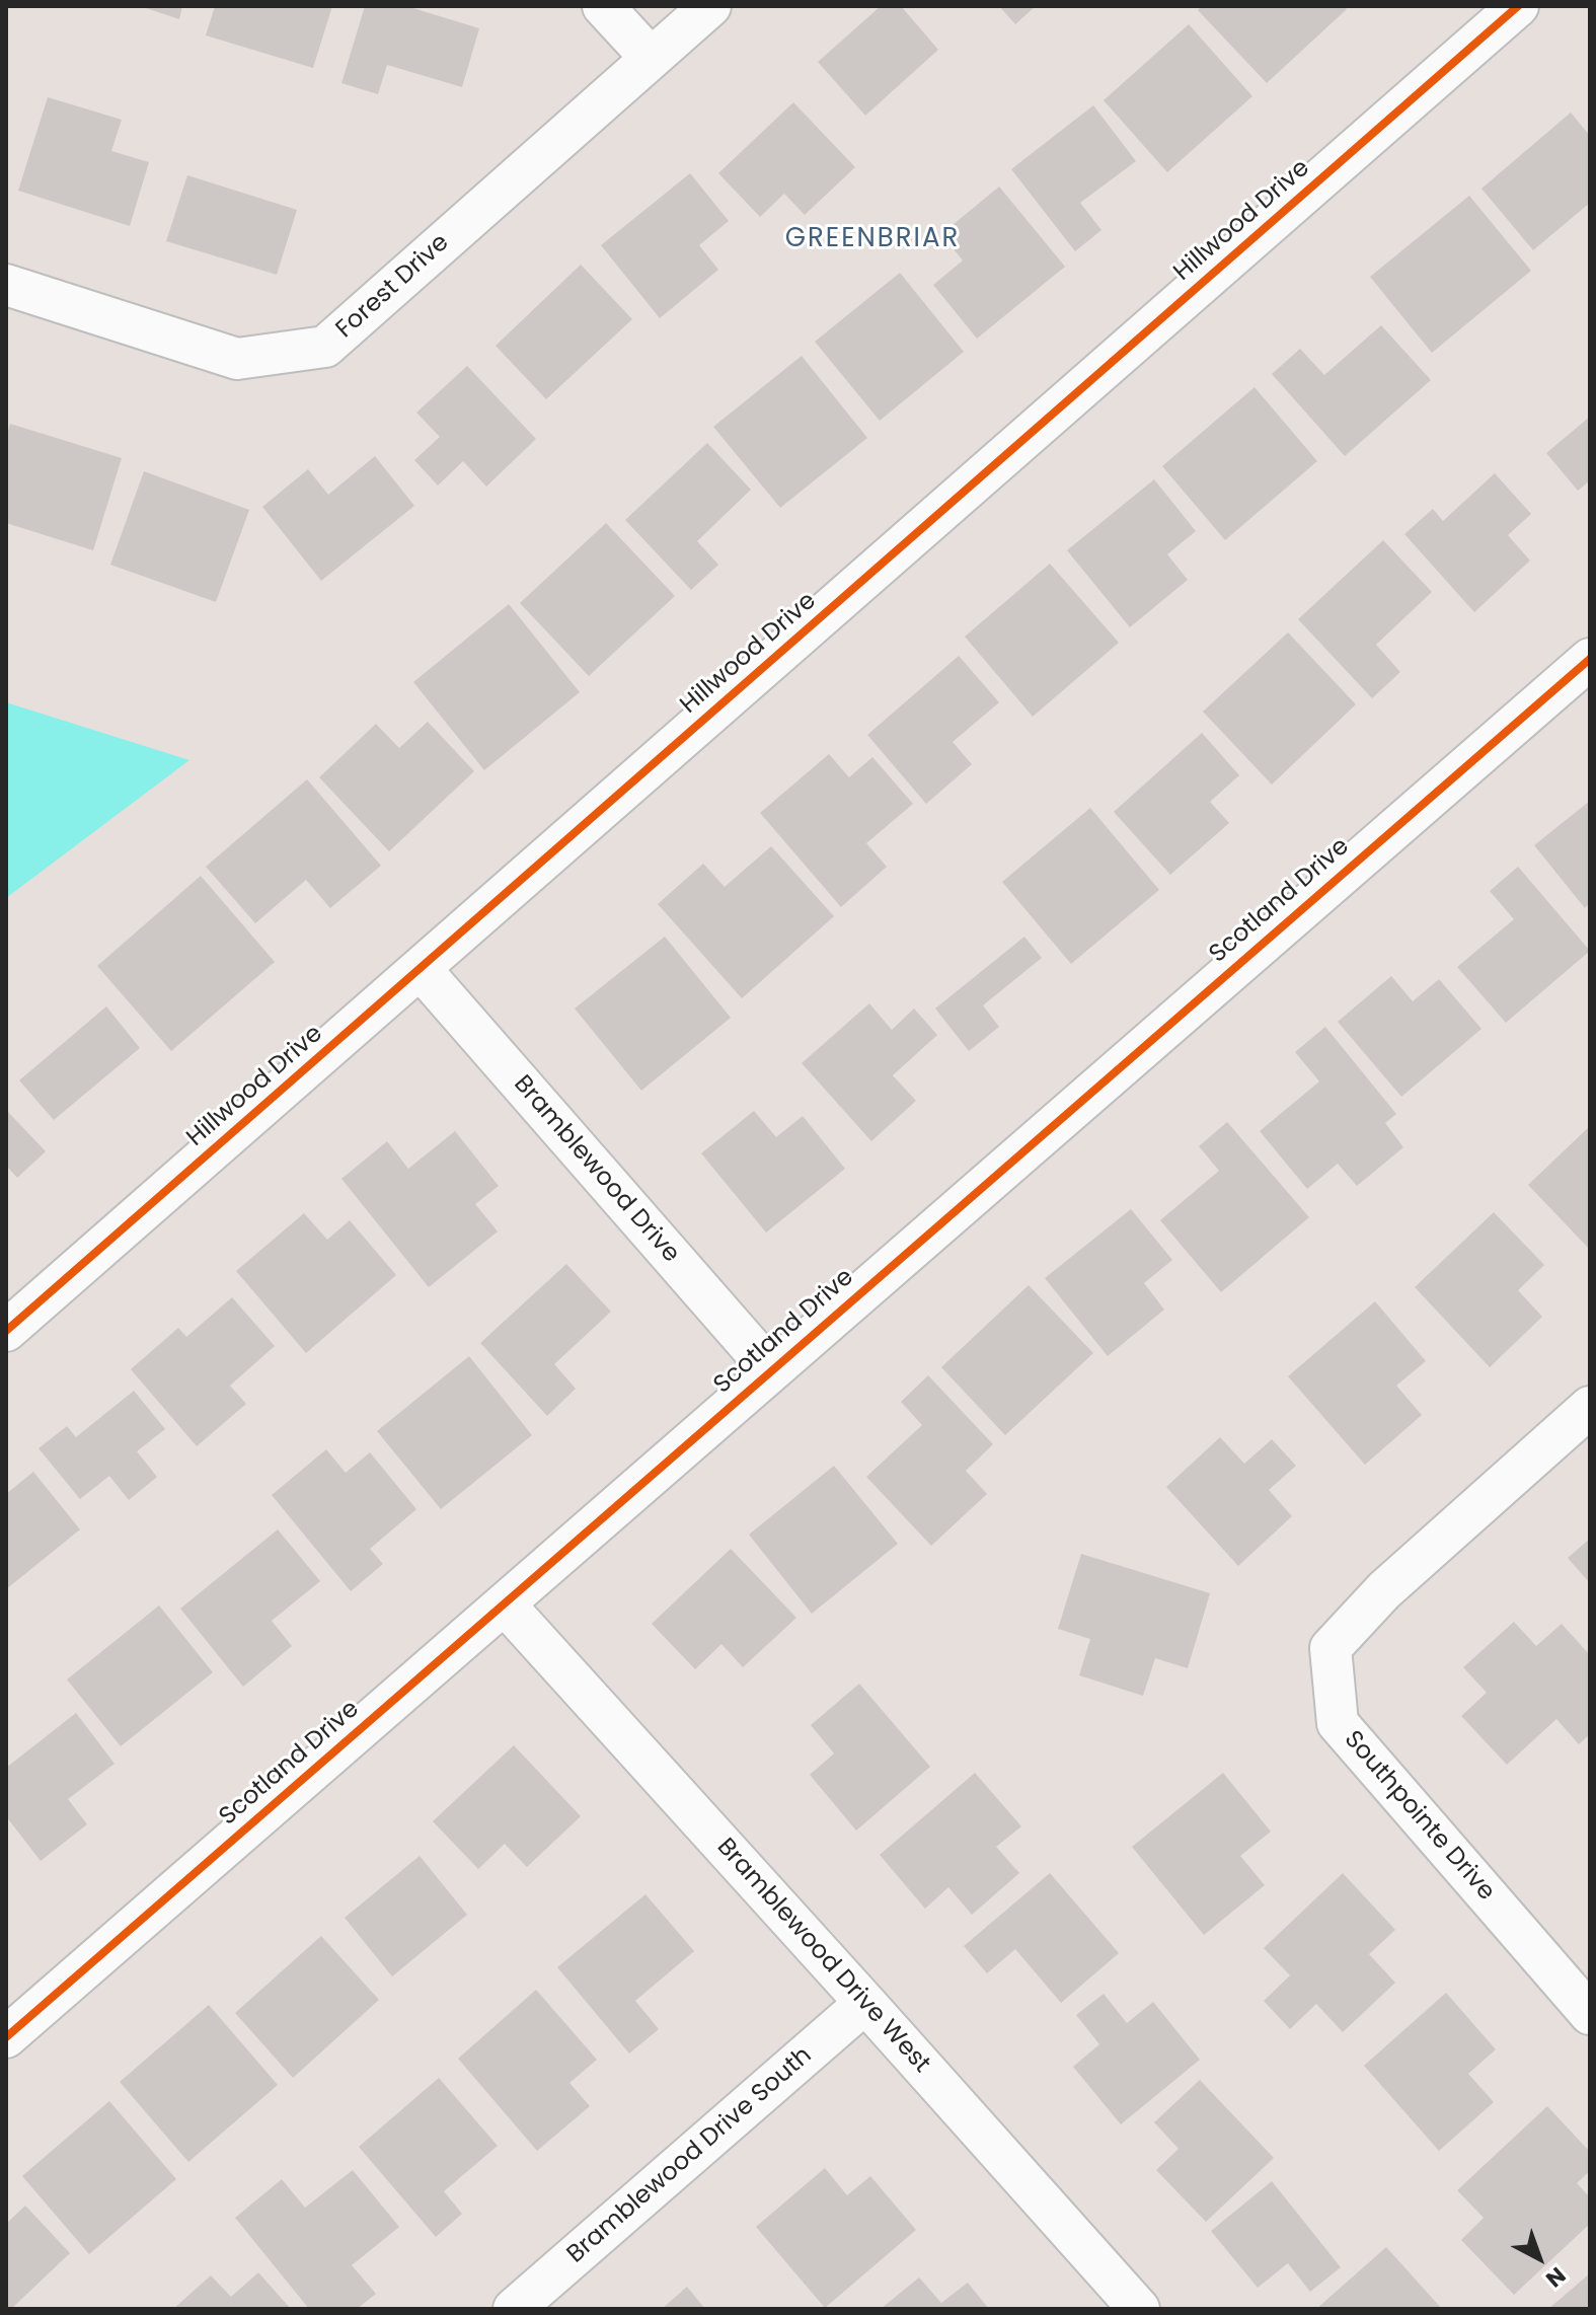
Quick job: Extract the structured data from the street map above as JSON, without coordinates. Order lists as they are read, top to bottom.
{
  "streets": {
    "street": [
      "Hillwood Drive",
      "Forest Drive",
      "Scotland Drive",
      "Bramblewood Drive",
      "Southpointe Drive",
      "Bramblewood Drive West",
      "Bramblewood Drive South"
    ]
  },
  "crossings": [
    ["Hillwood Drive", "Bramblewood Drive"],
    ["Scotland Drive", "Bramblewood Drive"],
    ["Scotland Drive", "Bramblewood Drive West"],
    ["Bramblewood Drive West", "Bramblewood Drive South"]
  ],
  "districts": ["GREENBRIAR"],
  "north": "bottom right"
}
